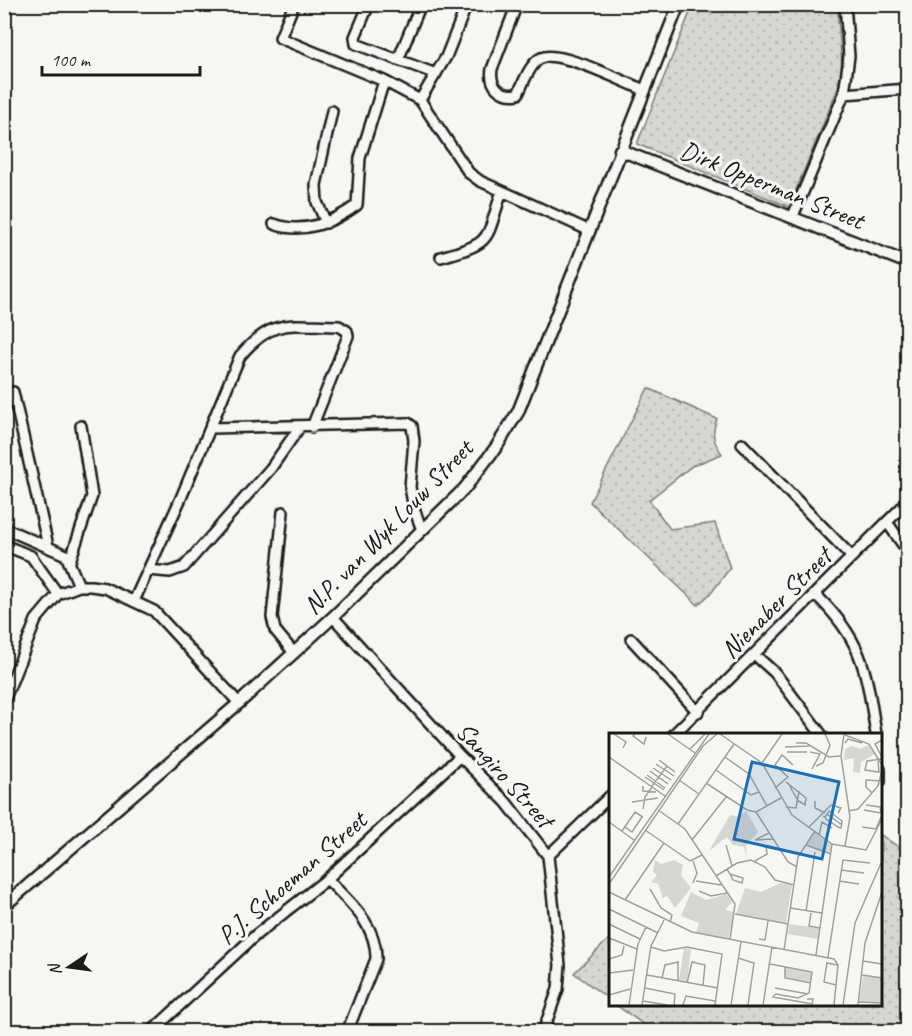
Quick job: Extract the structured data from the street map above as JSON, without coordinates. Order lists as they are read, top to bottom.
{
  "streets": {
    "street": [
      "Dirk Opperman Street",
      "N.P. van Wyk Louw Street",
      "Nienaber Street",
      "Sangiro Street",
      "P.J. Schoeman Street"
    ]
  },
  "crossings": [
    ["Dirk Opperman Street", "N.P. van Wyk Louw Street"],
    ["N.P. van Wyk Louw Street", "Sangiro Street"],
    ["Sangiro Street", "P.J. Schoeman Street"]
  ],
  "scale_bar": "100 m",
  "north": "left"
}
